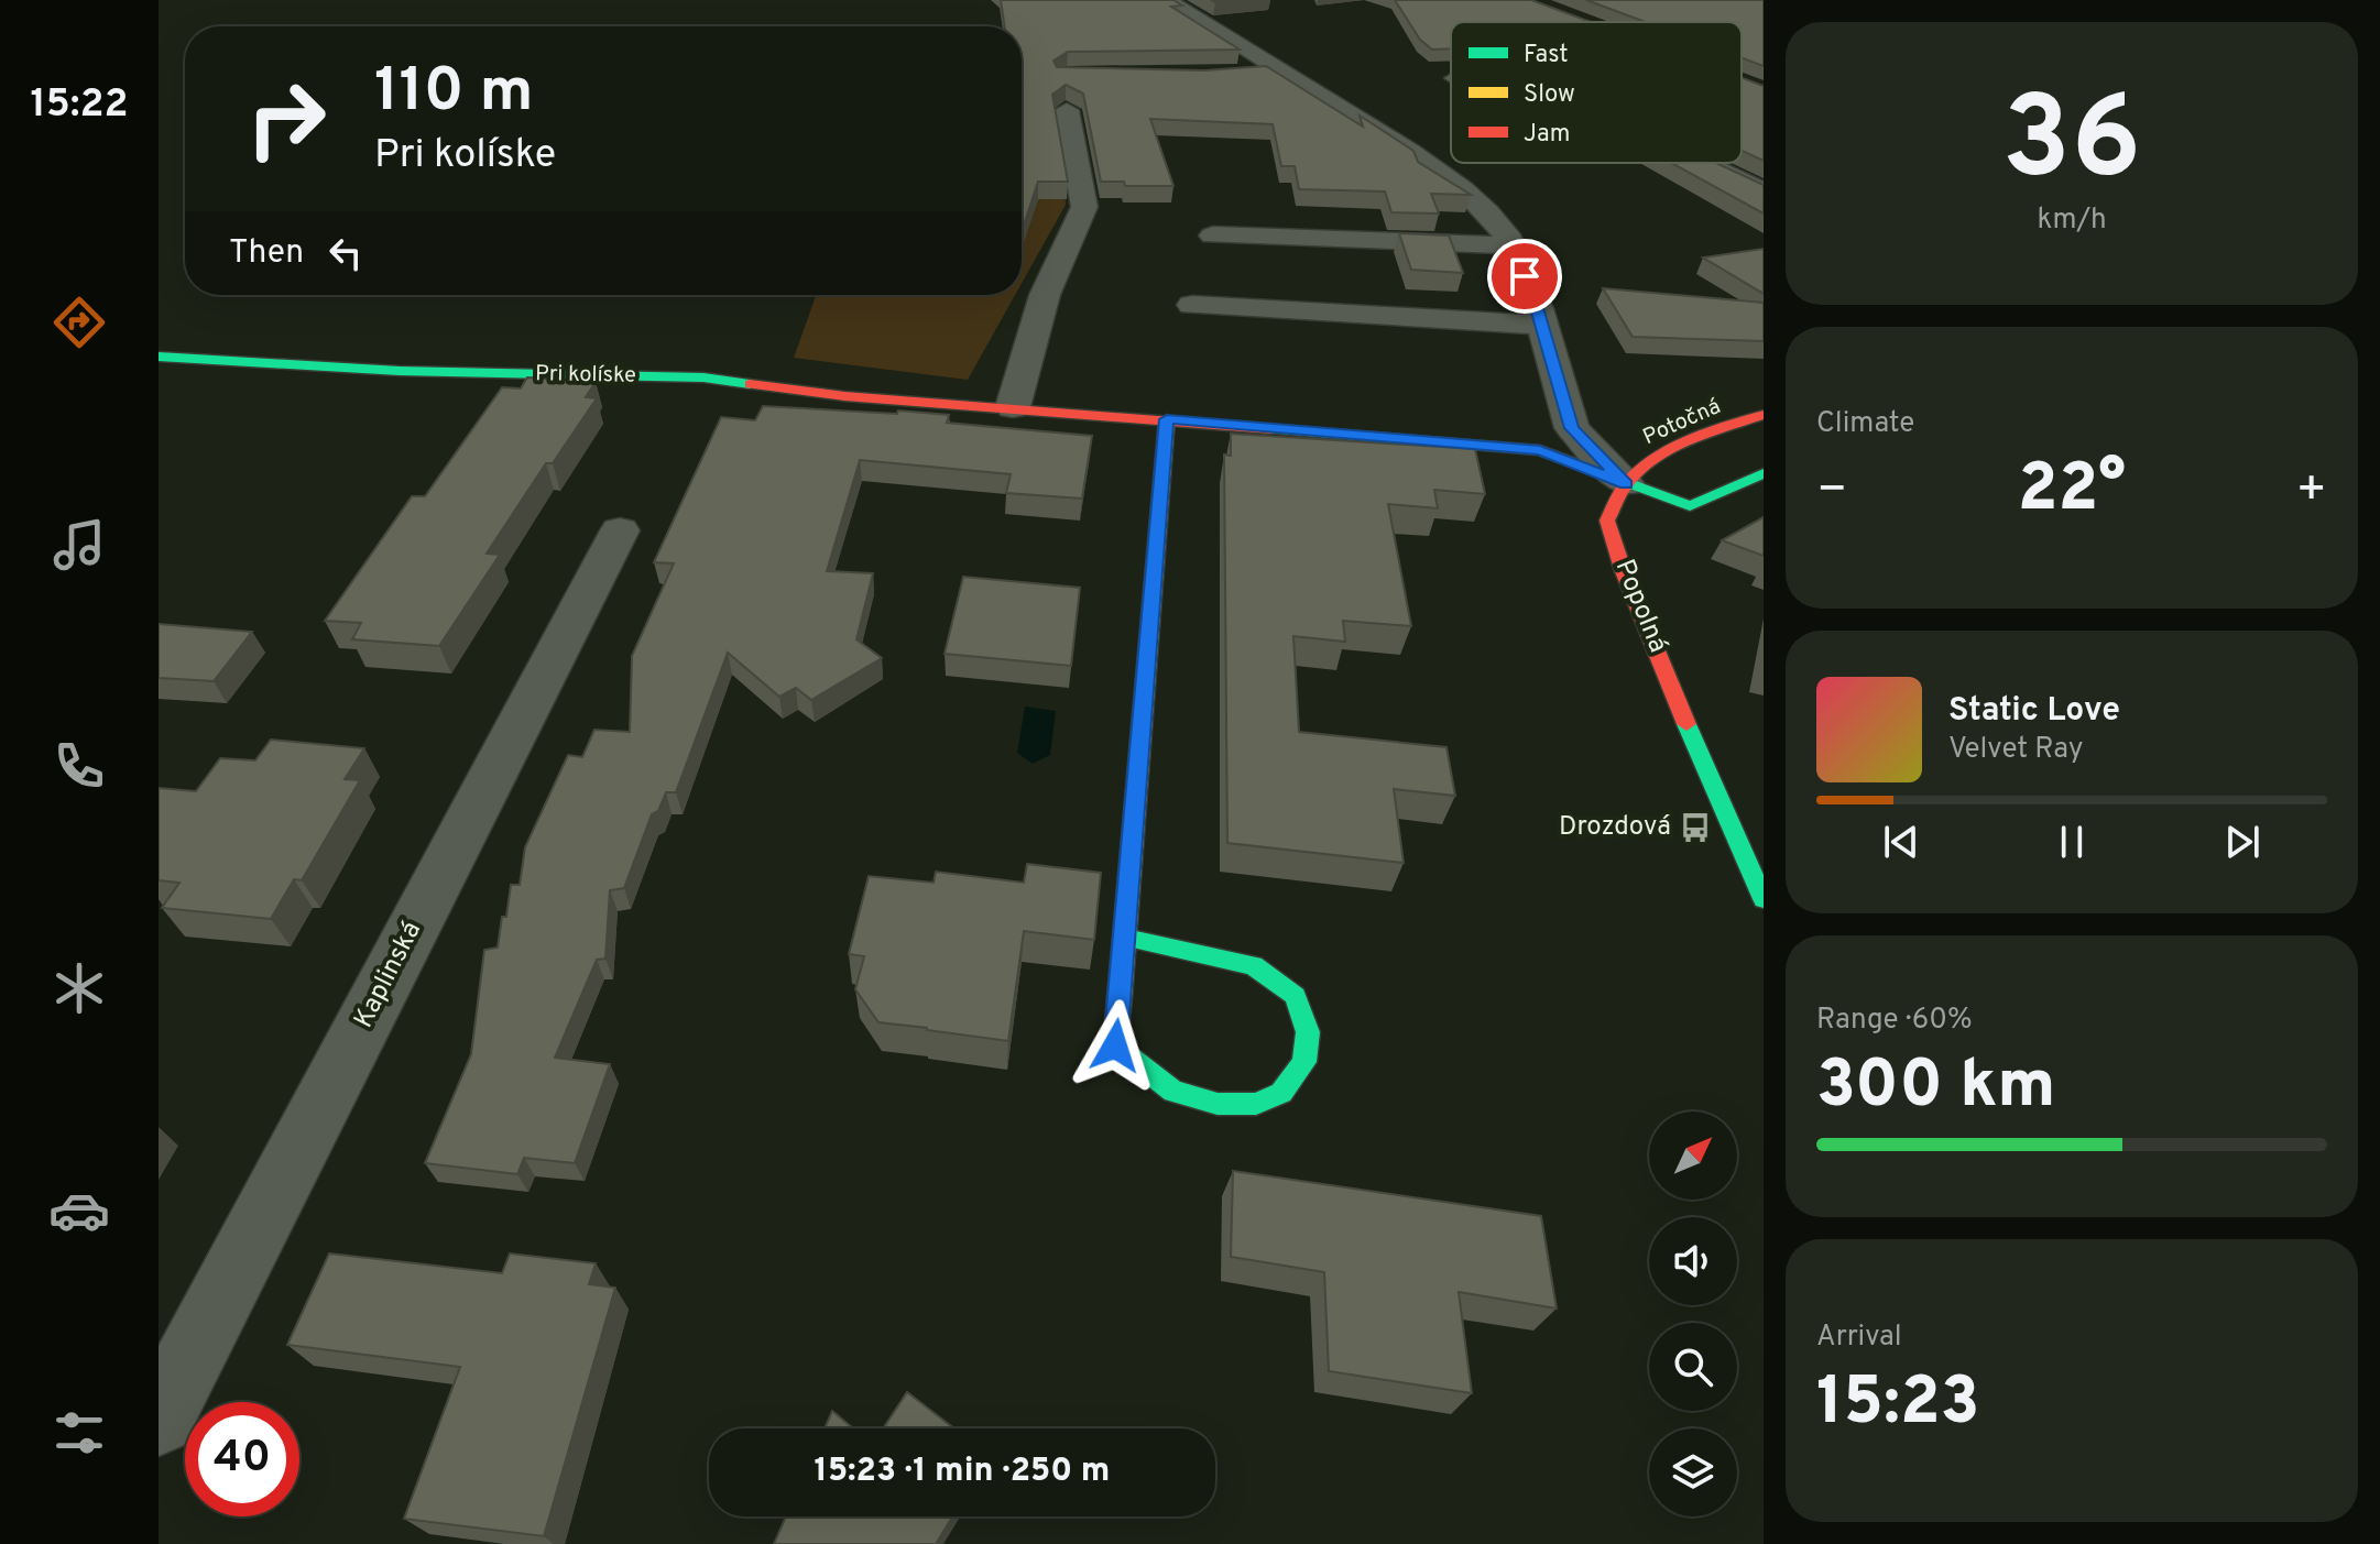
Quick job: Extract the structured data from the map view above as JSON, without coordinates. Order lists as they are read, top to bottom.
{
  "streets": {
    "street": [
      "Pri kolíske",
      "Potočná",
      "Popolná",
      "Kaplinská"
    ]
  },
  "crossings": [
    ["Pri kolíske", "Potočná"],
    ["Pri kolíske", "Popolná"],
    ["Potočná", "Popolná"]
  ],
  "places": {
    "bus stop": ["Drozdová"]
  },
  "legend": ["Fast", "Slow", "Jam"],
  "north": "top right",
  "page": {
    "tabs": "15:22",
    "tile": [
      ["36", "km/h"],
      "Climate",
      ["Range · 60%", "300 km"],
      ["Arrival", "15:23"]
    ],
    "turn": ["110 m", "Pri kolíske"],
    "then": "Then",
    "heat": ["−", "22°", "+"],
    "song": ["Static Love", "Velvet Ray"],
    "limit": "40",
    "trip": "15:23 · 1 min · 250 m"
  }
}
